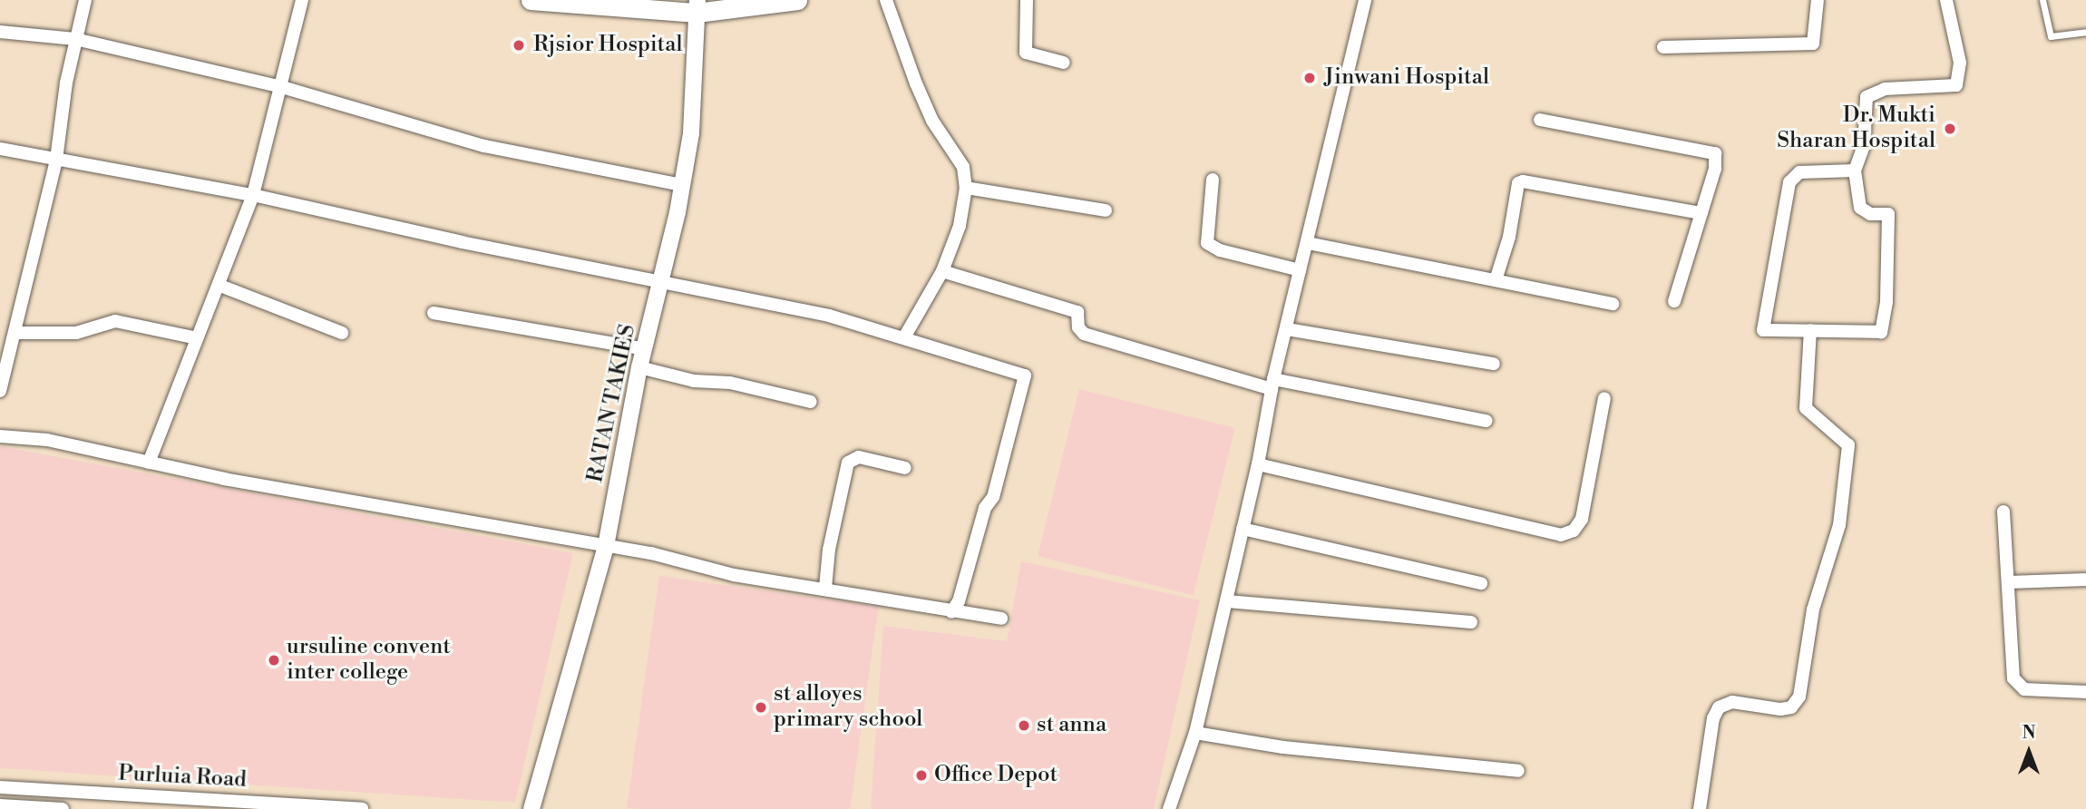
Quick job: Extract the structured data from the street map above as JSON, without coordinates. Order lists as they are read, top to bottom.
{
  "streets": {
    "street": ["RATAN TAKIES", "Purluia Road"]
  },
  "places": [
    "Rjsior Hospital",
    "Jinwani Hospital",
    "Dr. Mukti Sharan Hospital",
    "ursuline convent inter college",
    "st alloyes primary school",
    "st anna",
    "Office Depot"
  ],
  "north": "top"
}
